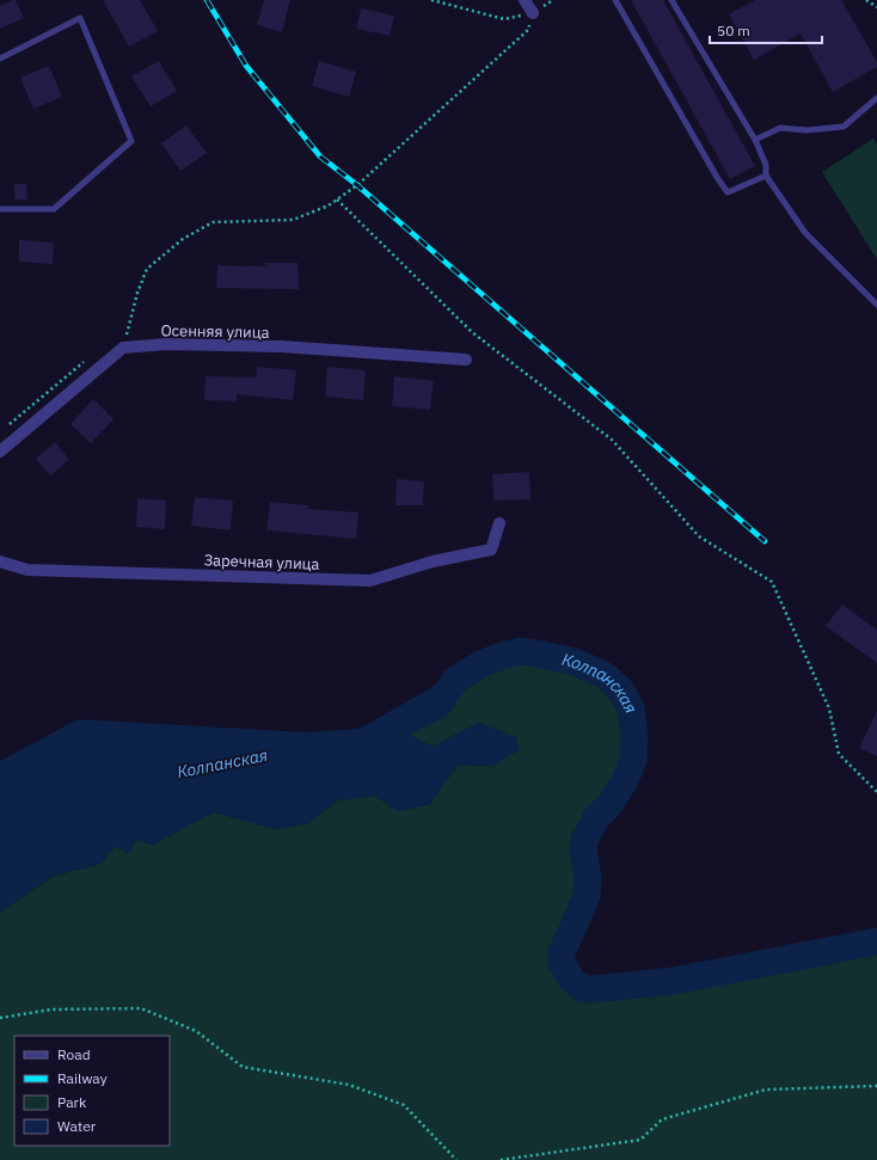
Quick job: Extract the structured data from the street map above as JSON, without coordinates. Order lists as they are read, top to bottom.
{
  "streets": {
    "street": ["Осенняя улица", "Заречная улица"]
  },
  "water": ["Колпанская"],
  "legend": [
    "Road",
    "Railway",
    "Park",
    "Water"
  ],
  "scale_bar": "50 m"
}
